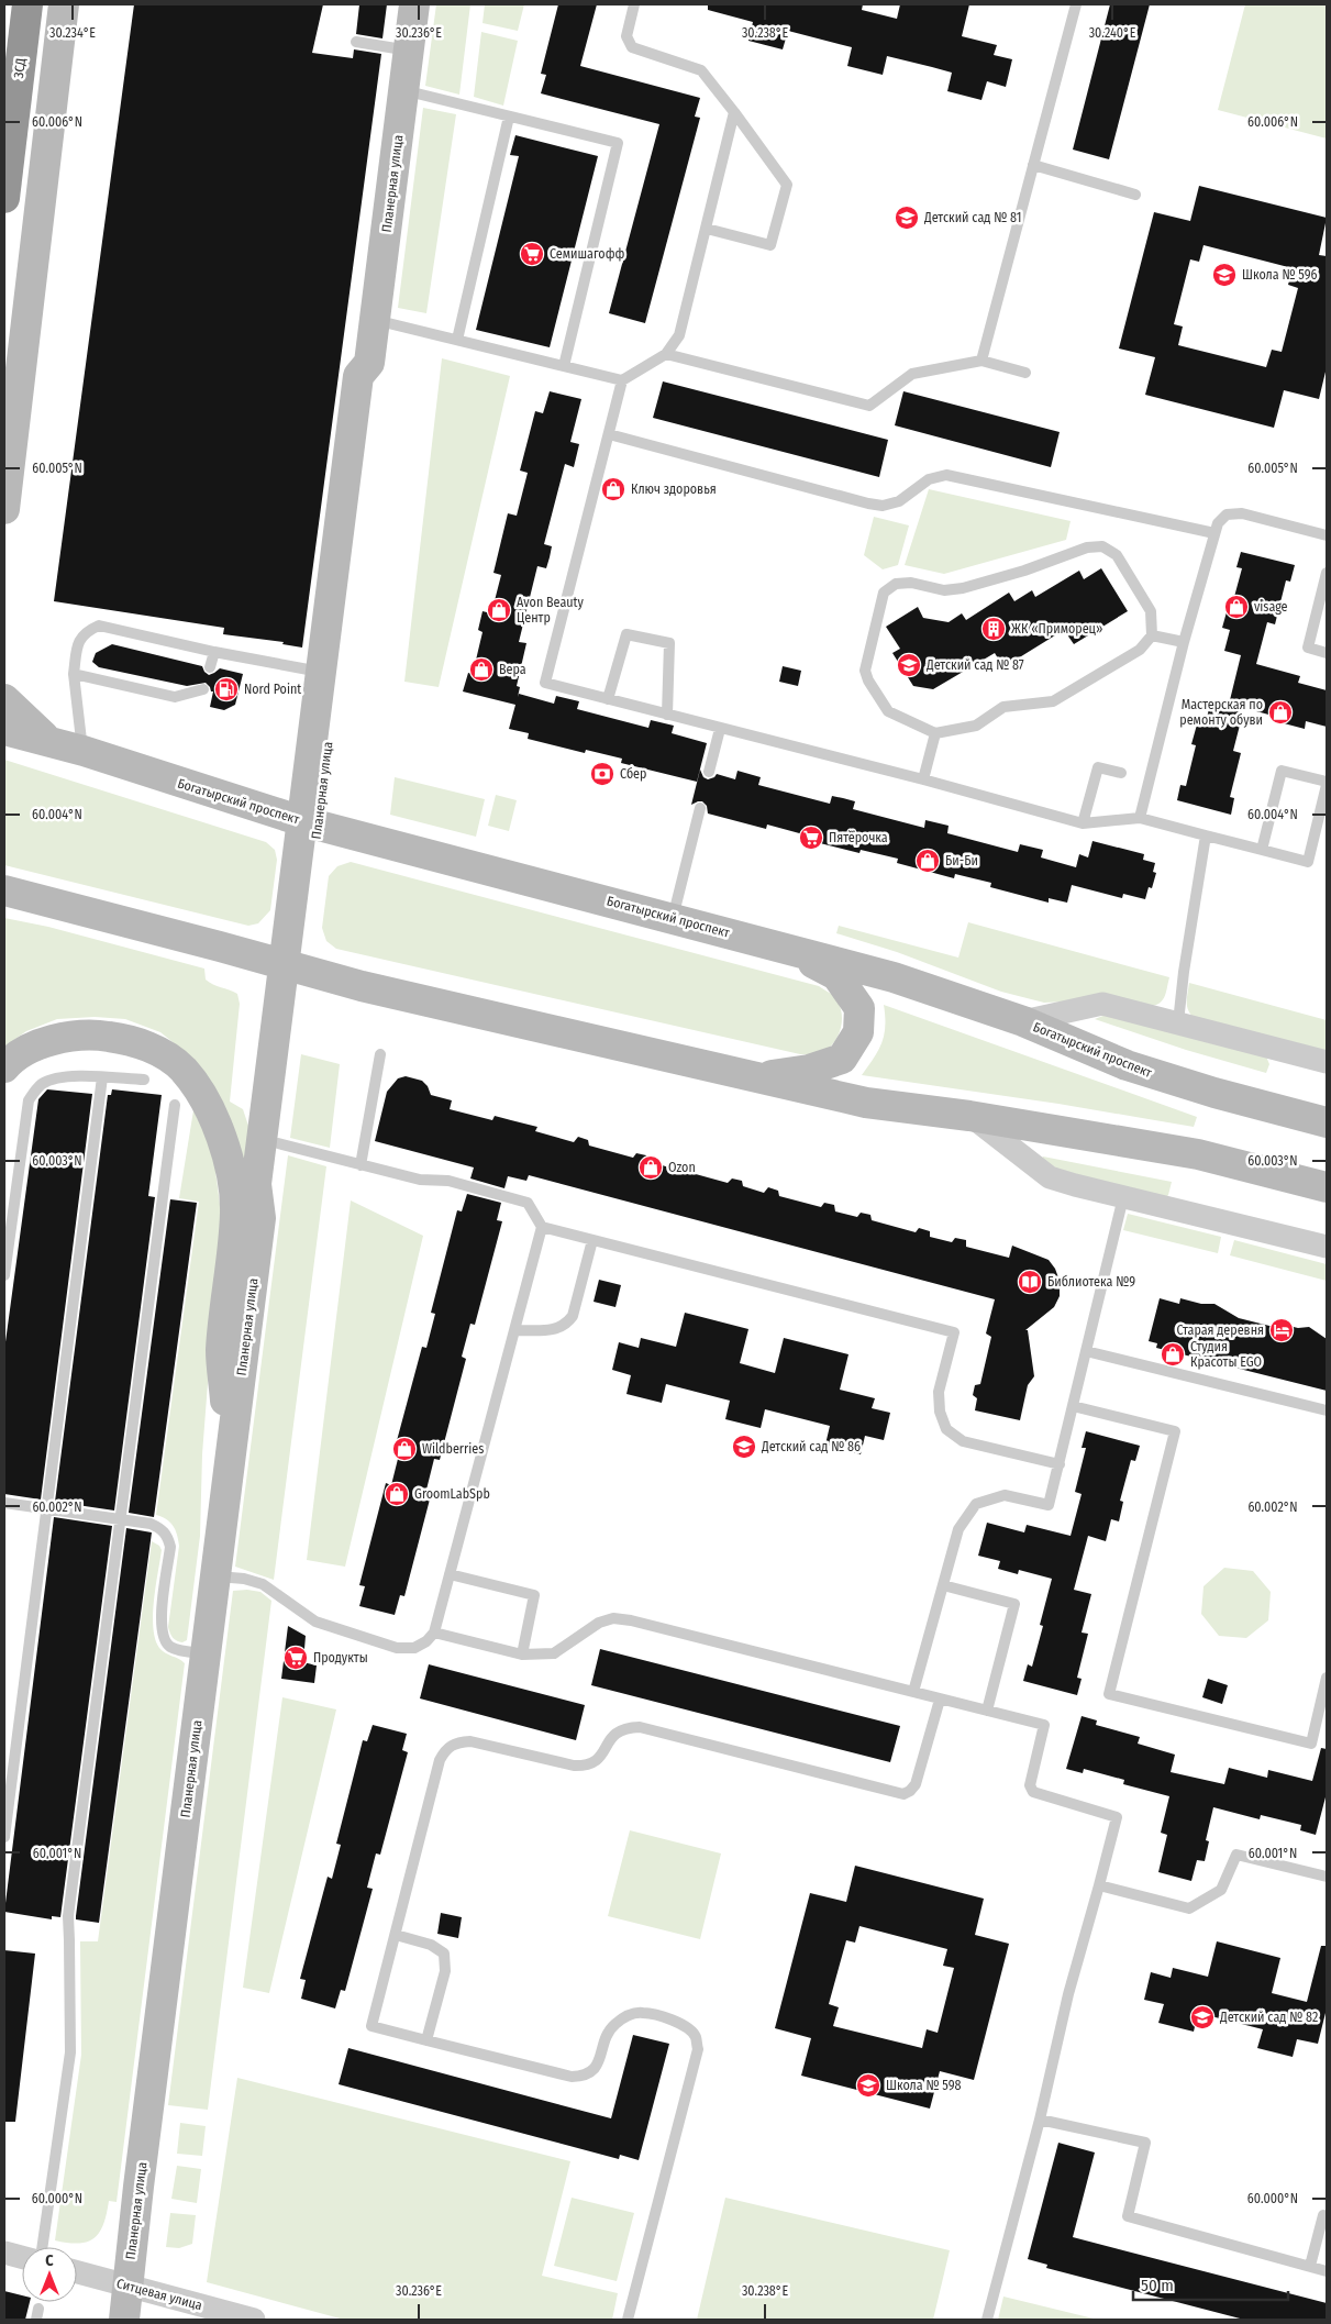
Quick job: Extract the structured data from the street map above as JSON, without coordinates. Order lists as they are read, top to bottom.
{
  "streets": {
    "highway": ["ЗСД"],
    "main road": ["Планерная улица", "Богатырский проспект"],
    "street": ["Ситцевая улица"]
  },
  "crossings": [
    ["Планерная улица", "Богатырский проспект"],
    ["Планерная улица", "Ситцевая улица"]
  ],
  "places": {
    "school or university": [
      "Детский сад № 81",
      "Школа № 596",
      "Детский сад № 87",
      "Детский сад № 86",
      "Детский сад № 82",
      "Школа № 598"
    ],
    "supermarket": ["Семишагофф", "Пятёрочка", "Продукты"],
    "shop": [
      "Ключ здоровья",
      "visage",
      "Avon Beauty Центр",
      "Вера",
      "Мастерская по ремонту обуви",
      "Би-Би",
      "Ozon",
      "Студия Красоты EGO",
      "Wildberries",
      "GroomLabSpb"
    ],
    "building": ["ЖК «Приморец»"],
    "fuel station": ["Nord Point"],
    "bank": ["Сбер"],
    "library": ["Библиотека №9"],
    "hotel": ["Старая деревня"]
  },
  "scale_bar": "50 m",
  "north": "top",
  "coordinates": [
    "30.234°E",
    "30.236°E",
    "30.238°E",
    "30.240°E",
    "60.006°N",
    "60.005°N",
    "60.004°N",
    "60.003°N",
    "60.002°N",
    "60.001°N",
    "60.000°N"
  ]
}
